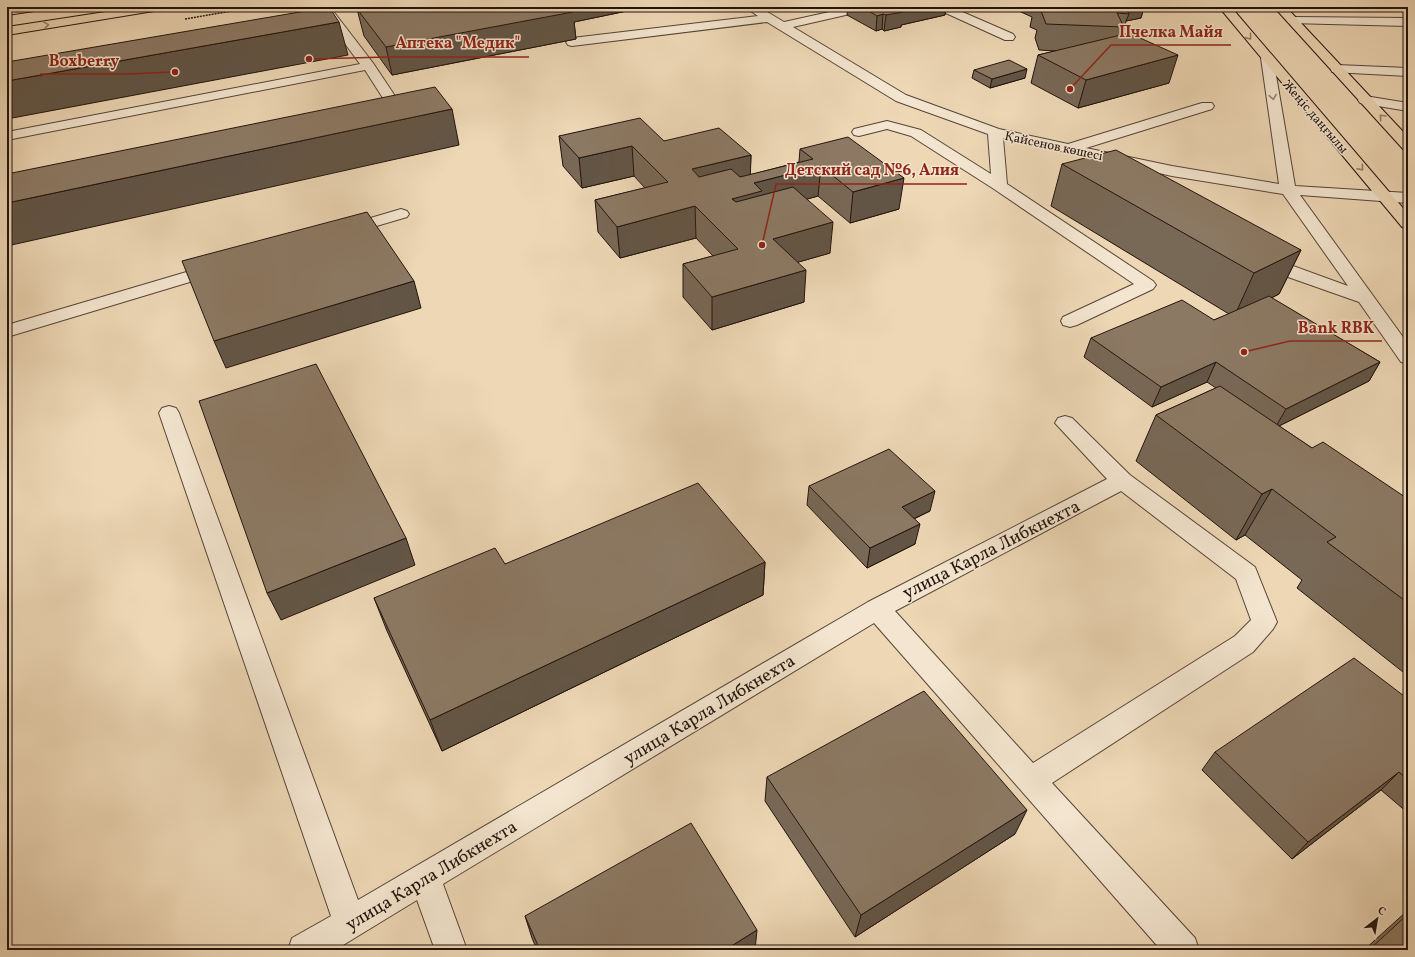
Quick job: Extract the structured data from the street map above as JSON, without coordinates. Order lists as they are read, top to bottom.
{
  "streets": {
    "main road": ["Жеңіс даңғылы"],
    "street": ["Қайсенов көшесі", "улица Карла Либкнехта"]
  },
  "crossings": [
    ["Жеңіс даңғылы", "Қайсенов көшесі"]
  ],
  "places": [
    "Аптека \"Медик\"",
    "Boxberry",
    "Пчелка Майя",
    "Детский сад №6, Алия",
    "Bank RBK"
  ],
  "north": "top right"
}
